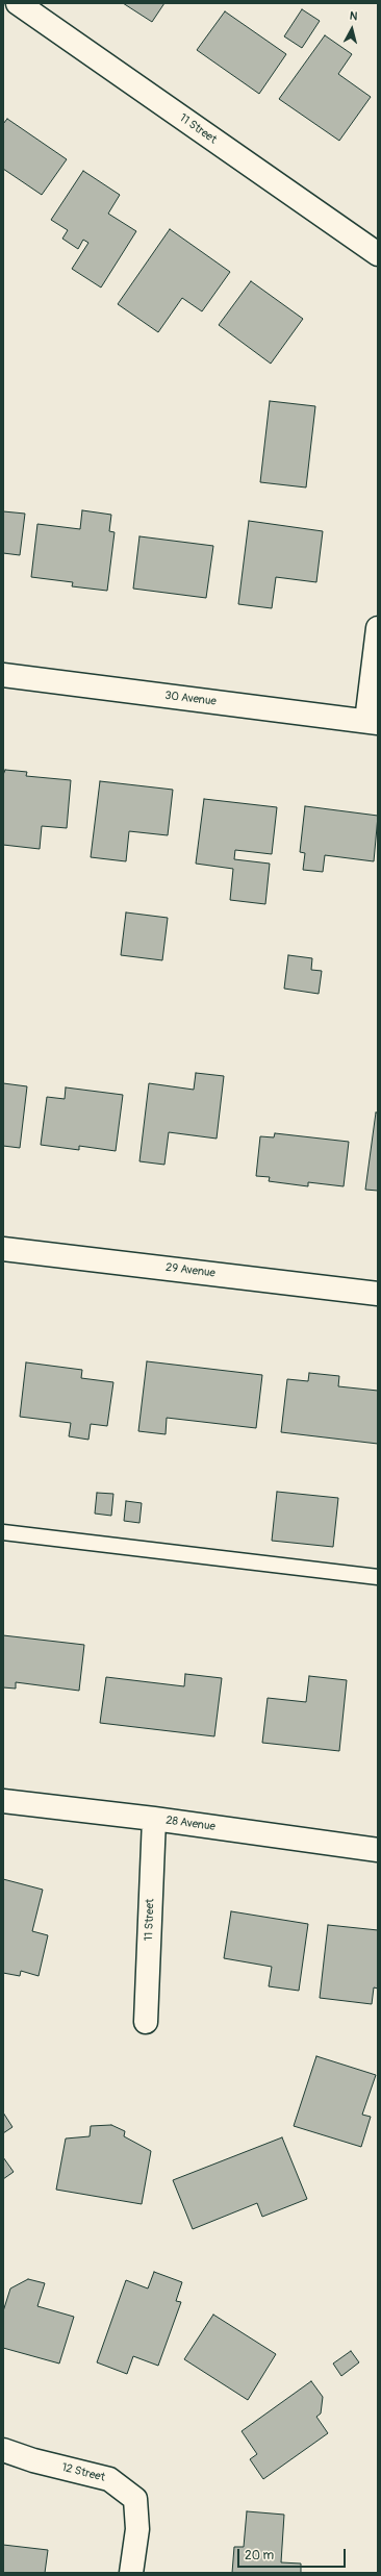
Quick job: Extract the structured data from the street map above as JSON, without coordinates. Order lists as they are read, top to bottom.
{
  "streets": {
    "street": [
      "11 Street",
      "30 Avenue",
      "29 Avenue",
      "28 Avenue",
      "12 Street"
    ]
  },
  "crossings": [
    ["11 Street", "28 Avenue"]
  ],
  "scale_bar": "20 m",
  "north": "top"
}
